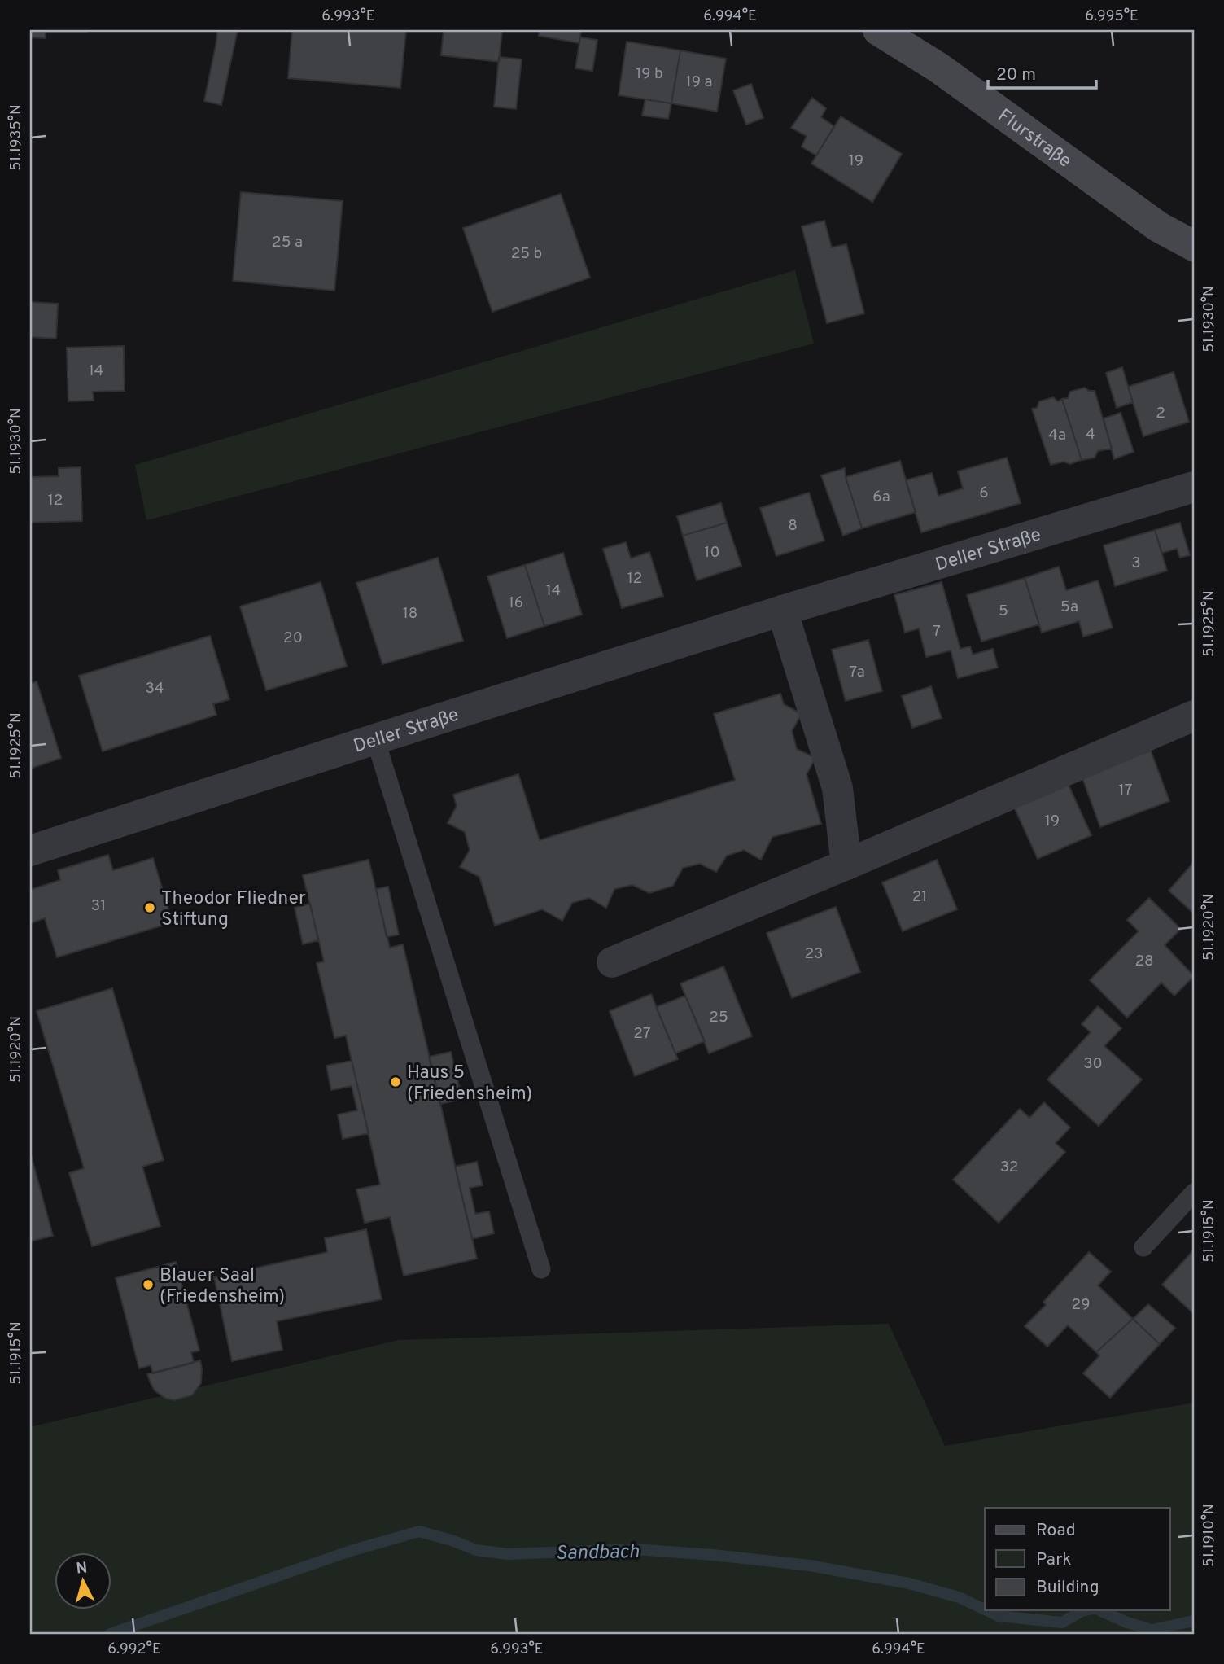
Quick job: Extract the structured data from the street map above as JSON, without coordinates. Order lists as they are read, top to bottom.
{
  "streets": {
    "main road": ["Flurstraße"],
    "street": ["Deller Straße"]
  },
  "water": ["Sandbach"],
  "places": ["Theodor Fliedner Stiftung", "Haus 5 (Friedensheim)", "Blauer Saal (Friedensheim)"],
  "house_numbers": [
    "19 b",
    "19 a",
    "19",
    "25 a",
    "25 b",
    "14",
    "2",
    "4",
    "4a",
    "6",
    "6a",
    "12",
    "8",
    "10",
    "3",
    "12",
    "14",
    "16",
    "5a",
    "5",
    "18",
    "7",
    "20",
    "7a",
    "34",
    "17",
    "19",
    "21",
    "31",
    "23",
    "28",
    "25",
    "27",
    "30",
    "32",
    "29"
  ],
  "legend": ["Road", "Park", "Building"],
  "scale_bar": "20 m",
  "north": "top",
  "coordinates": [
    "6.993°E",
    "6.994°E",
    "6.995°E",
    "51.1935°N",
    "51.1930°N",
    "51.1925°N",
    "51.1920°N",
    "51.1915°N",
    "51.1910°N",
    "6.992°E"
  ]
}
